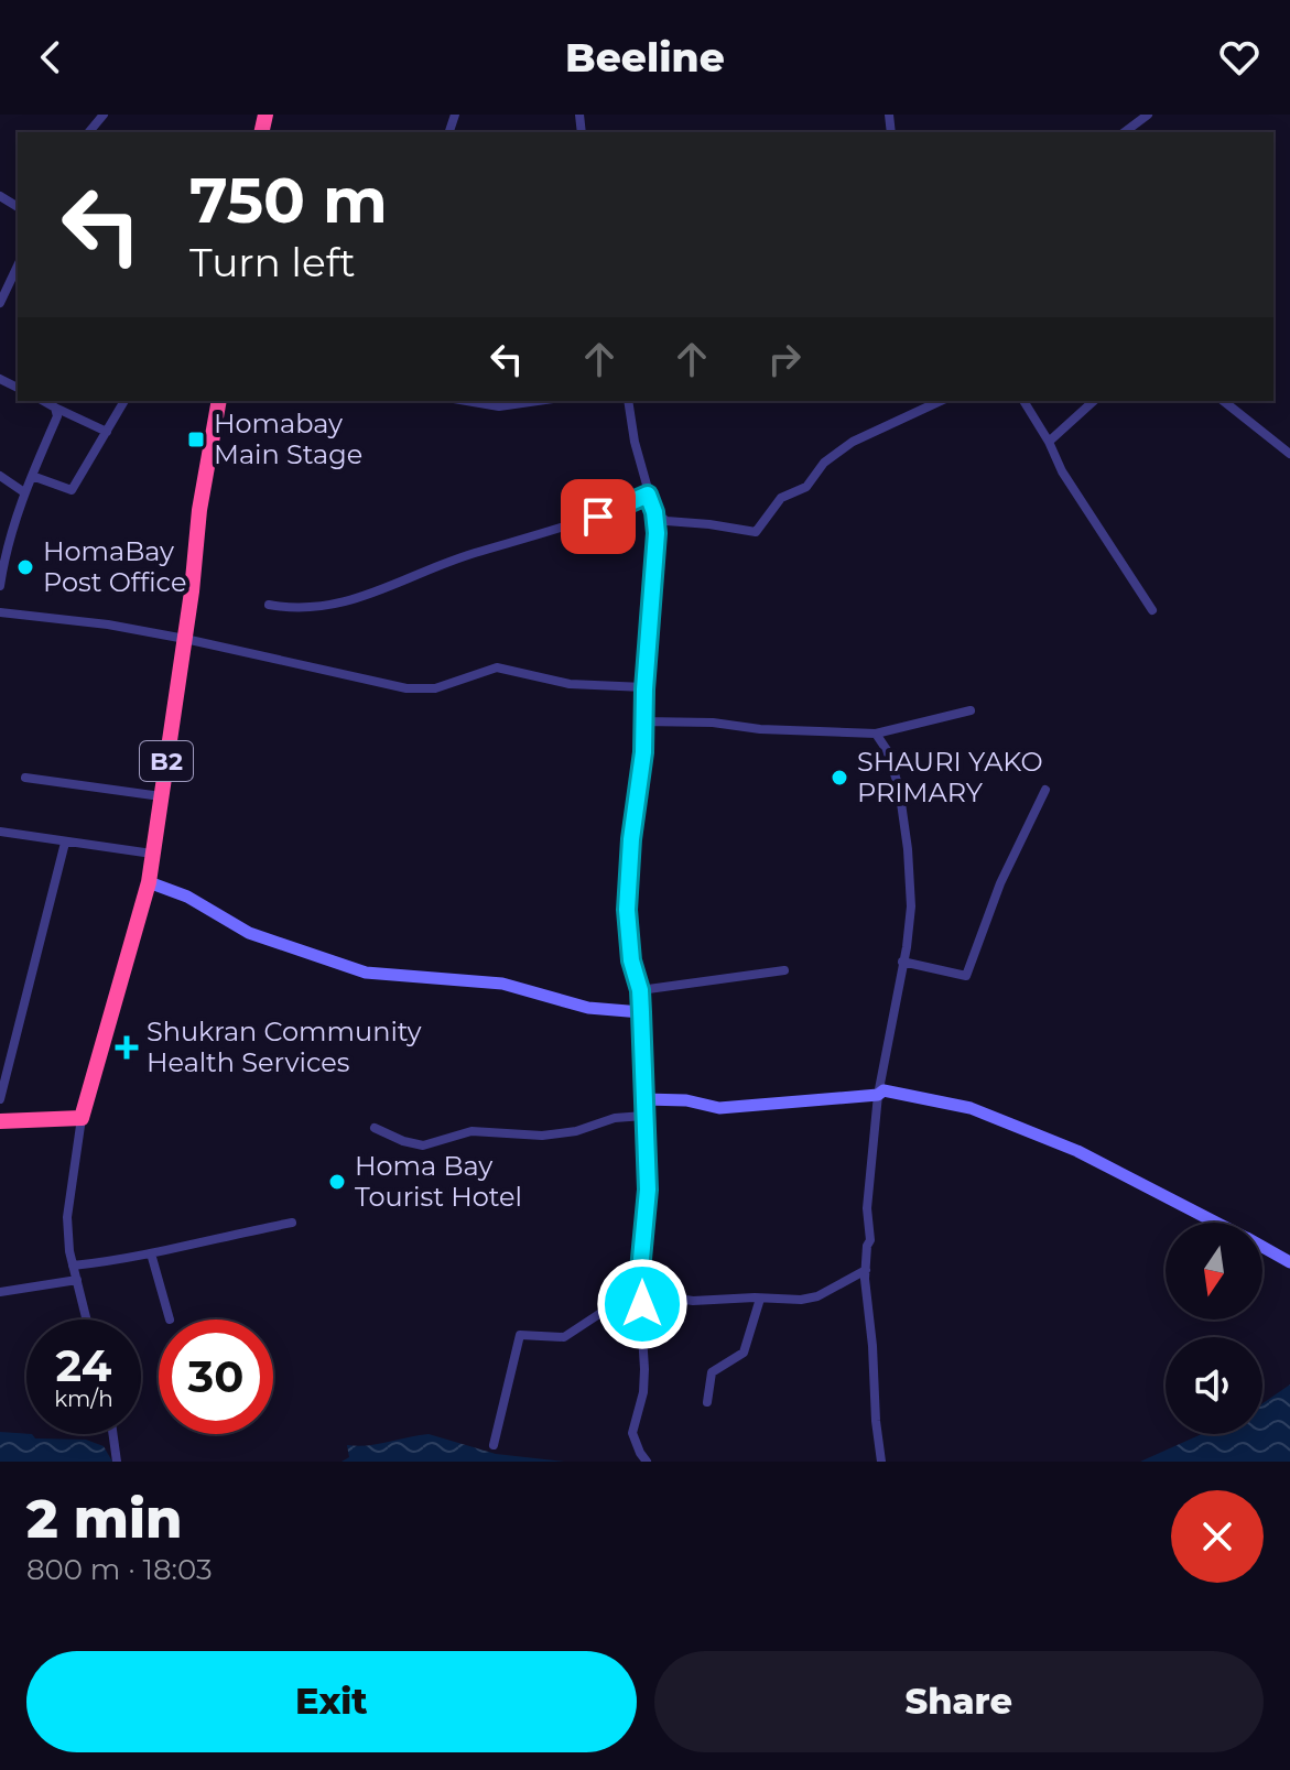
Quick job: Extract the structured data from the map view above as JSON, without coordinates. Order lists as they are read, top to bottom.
{
  "streets": {
    "highway": ["B2"]
  },
  "places": {
    "transit": ["Homabay Main Stage"],
    "other": ["HomaBay Post Office", "SHAURI YAKO PRIMARY", "Homa Bay Tourist Hotel"],
    "health": ["Shukran Community Health Services"]
  },
  "north": "bottom",
  "page": {
    "header": "Beeline",
    "turn": ["750 m", "Turn left"],
    "speed": "24 km/h",
    "limit": "30",
    "heading": ["2 min", "800 m · 18:03"],
    "buttons": ["Exit", "Share"]
  }
}
